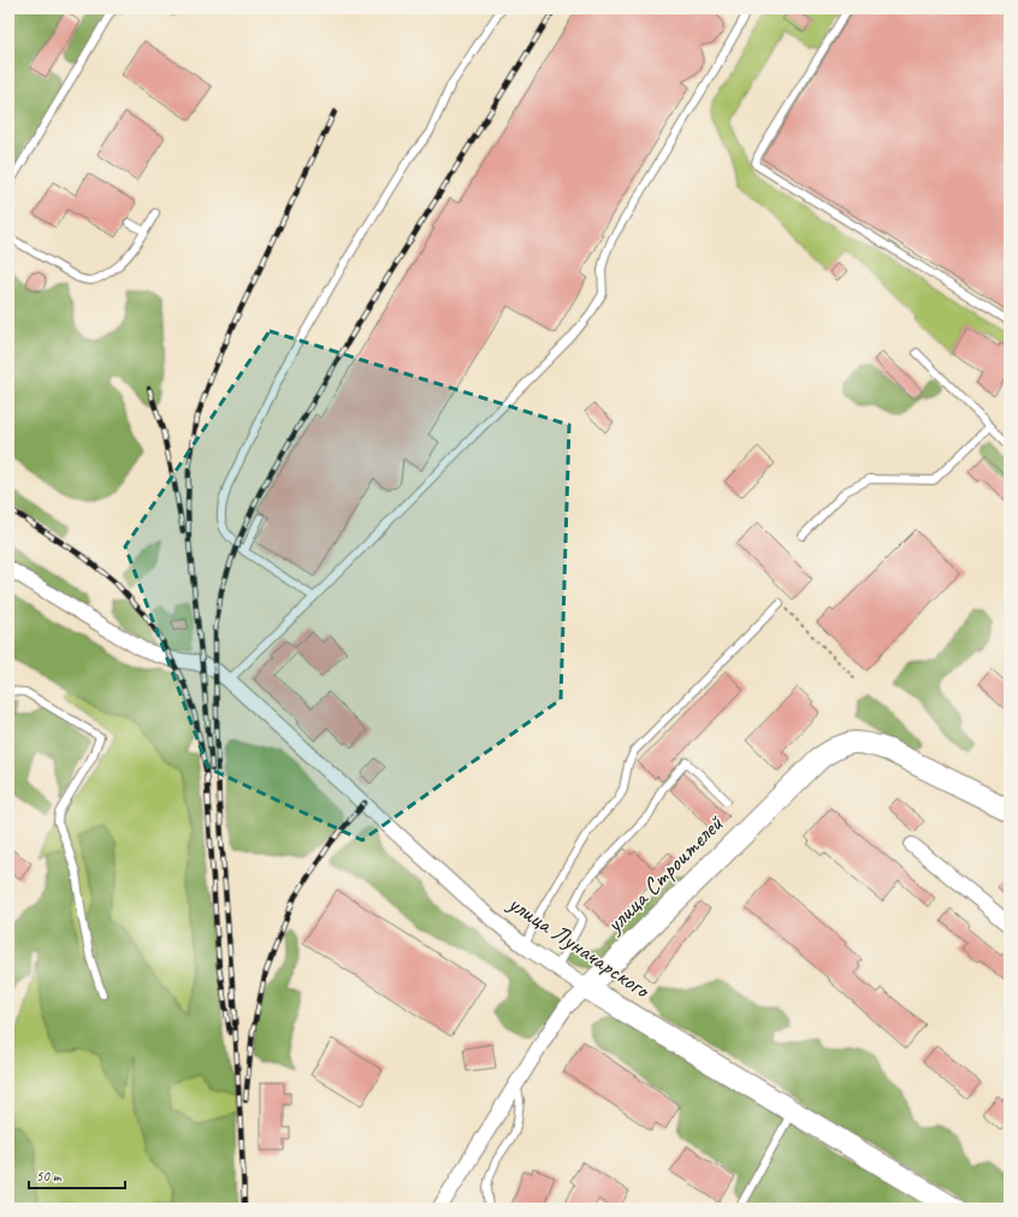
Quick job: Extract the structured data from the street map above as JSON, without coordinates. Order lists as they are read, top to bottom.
{
  "streets": {
    "main road": ["улица Строителей", "улица Луначарского"]
  },
  "crossings": [
    ["улица Строителей", "улица Луначарского"]
  ],
  "scale_bar": "50 m"
}
